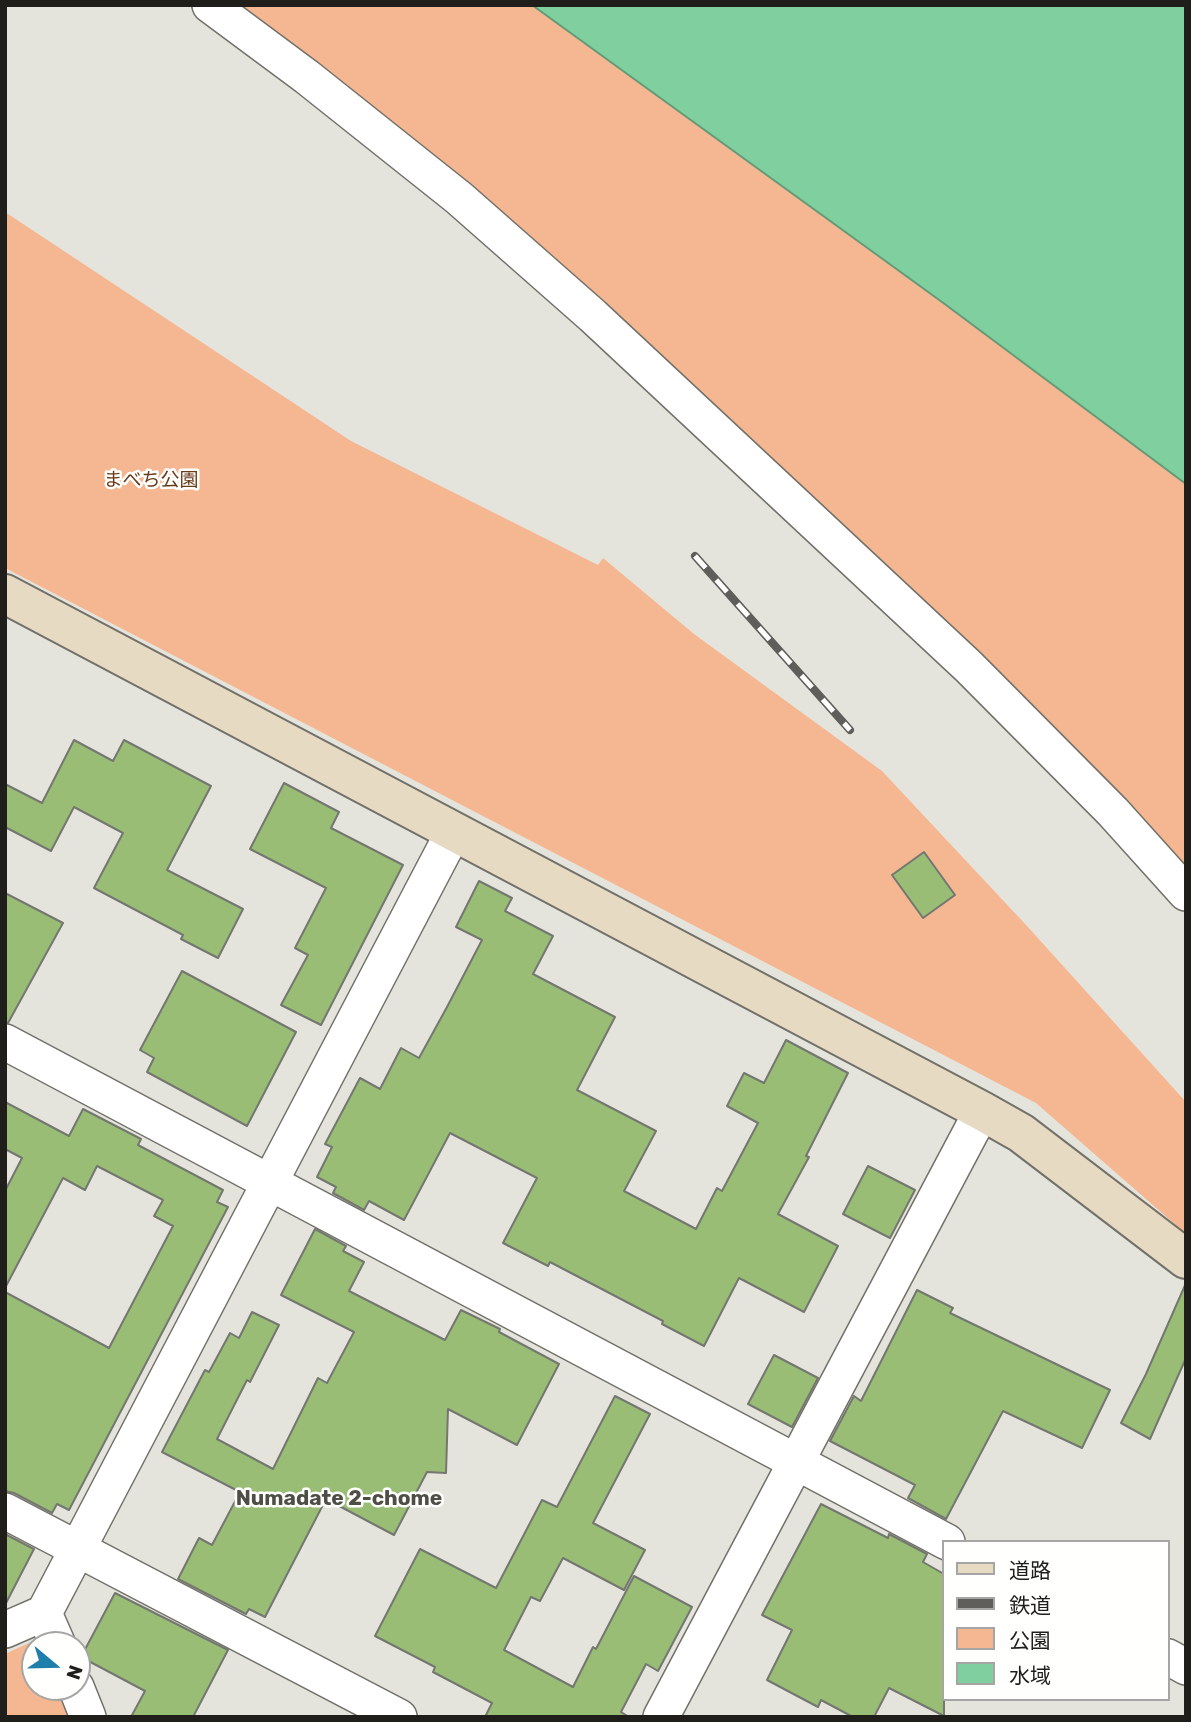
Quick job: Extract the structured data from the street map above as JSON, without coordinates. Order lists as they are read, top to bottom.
{
  "districts": ["Numadate 2-chome"],
  "parks": ["まべち公園"],
  "legend": [
    "道路",
    "鉄道",
    "公園",
    "水域"
  ],
  "north": "right"
}
